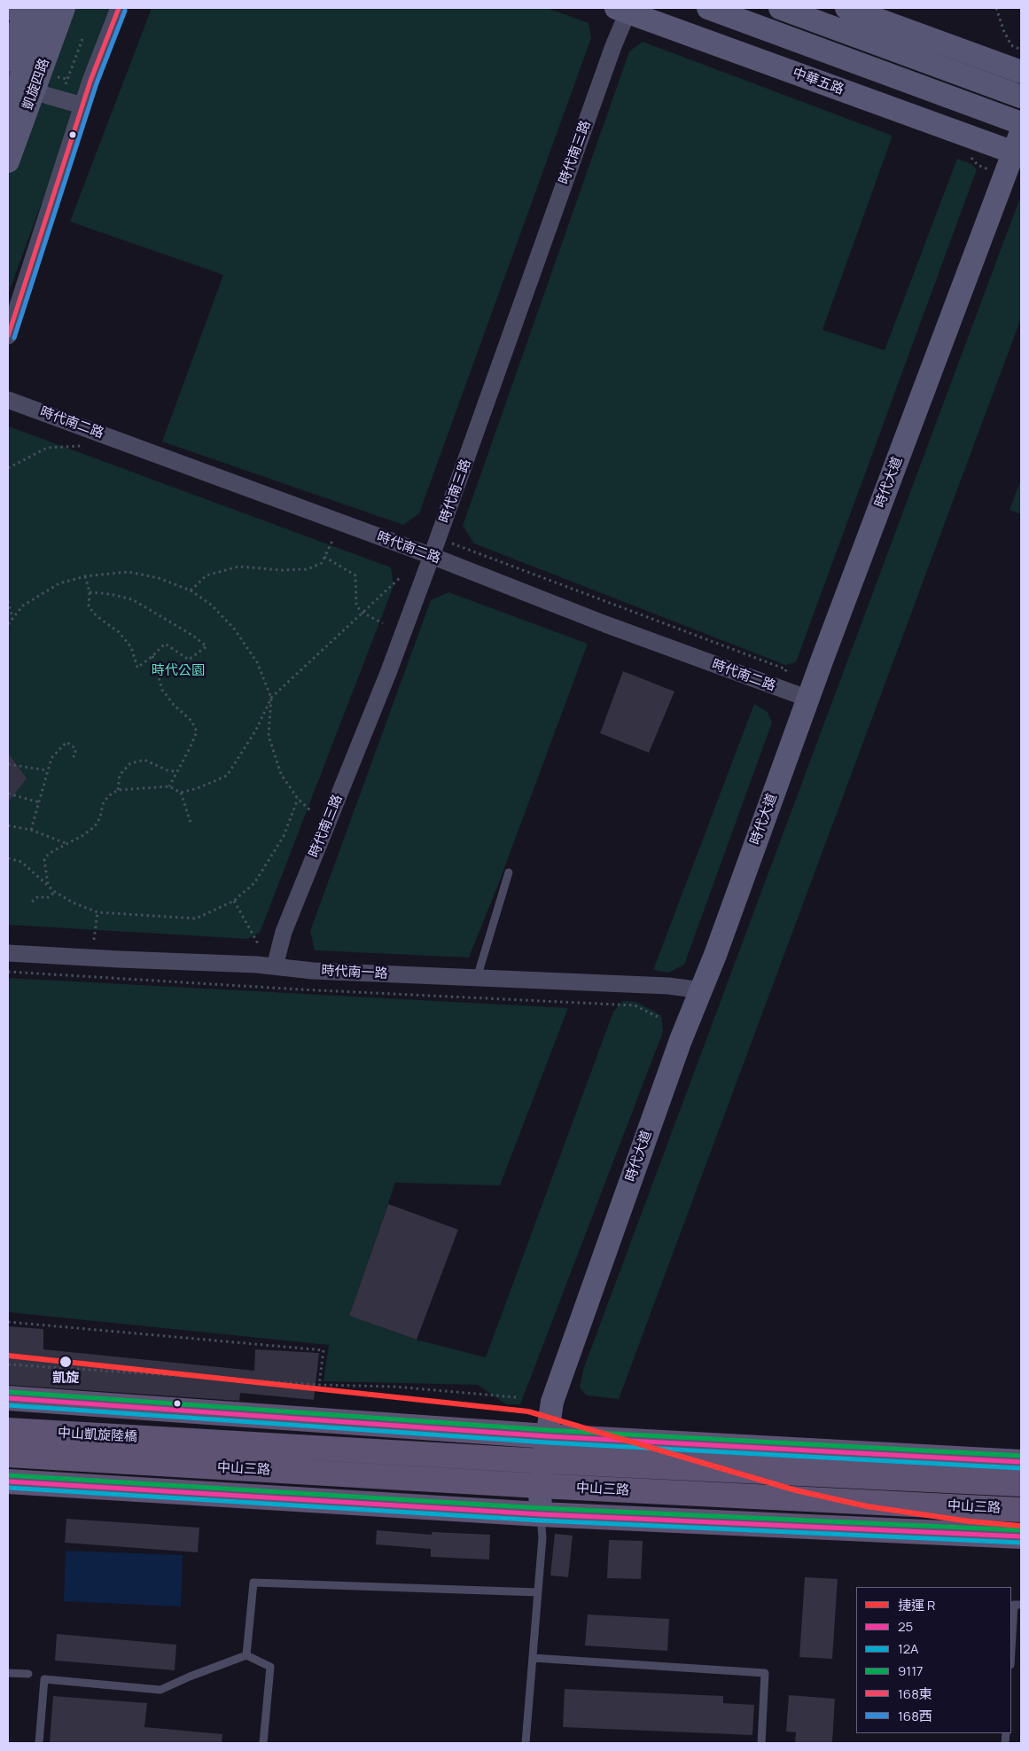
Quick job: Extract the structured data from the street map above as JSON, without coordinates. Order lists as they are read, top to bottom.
{
  "streets": {
    "main road": ["中山凱旋陸橋", "中山三路"],
    "street": [
      "中華五路",
      "凱旋四路",
      "時代南三路",
      "時代南二路",
      "時代大道",
      "時代南一路"
    ]
  },
  "crossings": [
    ["中華五路", "時代南三路"],
    ["中華五路", "時代大道"],
    ["時代南三路", "時代南二路"],
    ["時代南三路", "時代南一路"],
    ["時代南二路", "時代大道"],
    ["時代大道", "時代南一路"],
    ["時代大道", "中山三路"],
    ["中山凱旋陸橋", "中山三路"]
  ],
  "parks": ["時代公園"],
  "places": ["凱旋"],
  "lines": [
    "transit line 168東",
    "transit line 168西",
    "metro line R",
    "transit line 9117",
    "transit line 25",
    "transit line 12A"
  ],
  "legend": [
    "捷運 R",
    "25",
    "12A",
    "9117",
    "168東",
    "168西"
  ]
}
